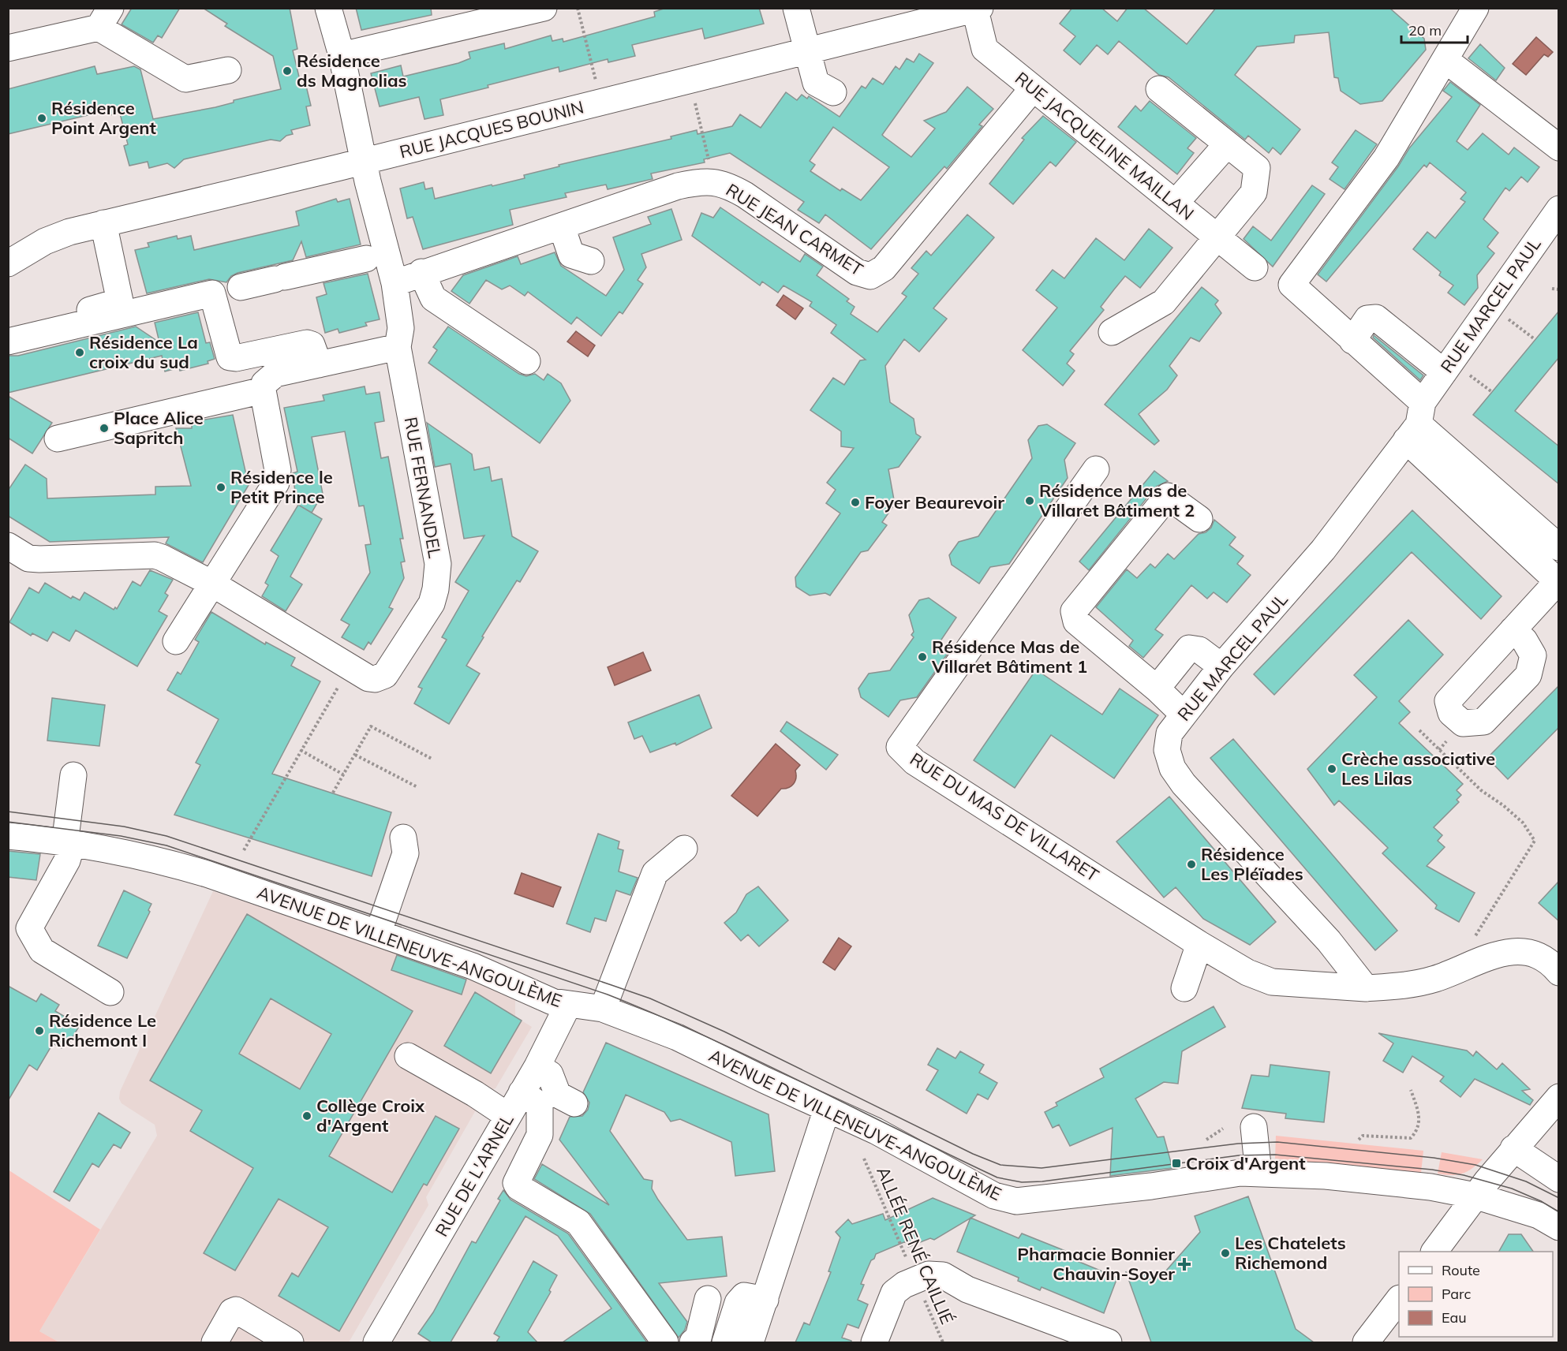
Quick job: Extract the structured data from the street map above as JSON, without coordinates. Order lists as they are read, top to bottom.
{
  "streets": {
    "street": [
      "RUE JACQUES BOUNIN",
      "RUE JACQUELINE MAILLAN",
      "RUE JEAN CARMET",
      "RUE MARCEL PAUL",
      "RUE FERNANDEL",
      "RUE DU MAS DE VILLARET",
      "AVENUE DE VILLENEUVE-ANGOULÈME",
      "RUE DE L'ARNEL"
    ],
    "path": ["ALLÉE RENÉ CAILLIÉ"]
  },
  "crossings": [
    ["RUE JACQUES BOUNIN", "RUE JACQUELINE MAILLAN"],
    ["RUE JACQUES BOUNIN", "RUE FERNANDEL"],
    ["RUE JACQUELINE MAILLAN", "RUE JEAN CARMET"],
    ["RUE JEAN CARMET", "RUE FERNANDEL"],
    ["RUE MARCEL PAUL", "RUE DU MAS DE VILLARET"],
    ["AVENUE DE VILLENEUVE-ANGOULÈME", "RUE DE L'ARNEL"]
  ],
  "places": {
    "other": [
      "Résidence ds Magnolias",
      "Résidence Point Argent",
      "Résidence La croix du sud",
      "Place Alice Sapritch",
      "Résidence le Petit Prince",
      "Résidence Mas de Villaret Bâtiment 2",
      "Foyer Beaurevoir",
      "Résidence Mas de Villaret Bâtiment 1",
      "Crèche associative Les Lilas",
      "Résidence Les Pléïades",
      "Résidence Le Richemont I",
      "Collège Croix d'Argent",
      "Les Chatelets Richemond"
    ],
    "transit": ["Croix d'Argent"],
    "health": ["Pharmacie Bonnier Chauvin-Soyer"]
  },
  "legend": ["Route", "Parc", "Eau"],
  "scale_bar": "20 m"
}
